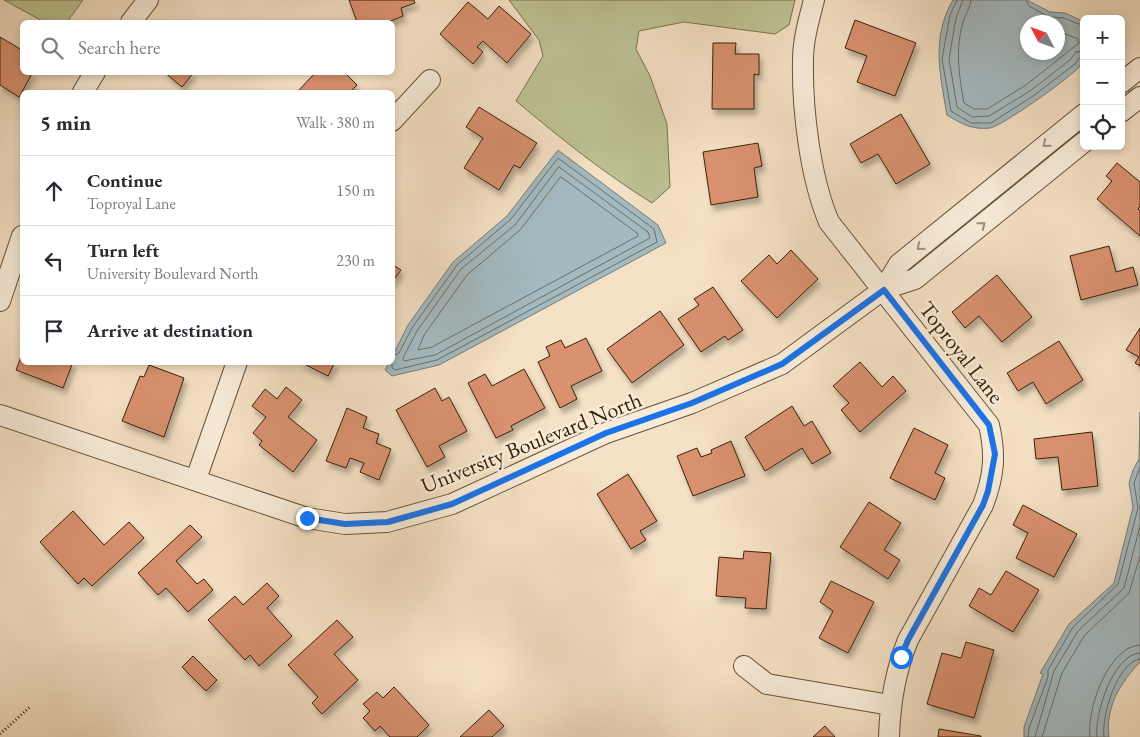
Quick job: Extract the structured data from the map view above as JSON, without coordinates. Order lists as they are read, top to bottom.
{
  "streets": {
    "street": ["Toproyal Lane", "University Boulevard North"]
  },
  "crossings": [
    ["Toproyal Lane", "University Boulevard North"]
  ],
  "north": "top left",
  "page": {
    "map_buttons": ["+", "−"],
    "search": "Search here",
    "heading": ["5 min", "Walk · 380 m"],
    "list": [
      ["Continue", "Toproyal Lane", "150 m"],
      ["Turn left", "University Boulevard North", "230 m"],
      "Arrive at destination"
    ]
  }
}
